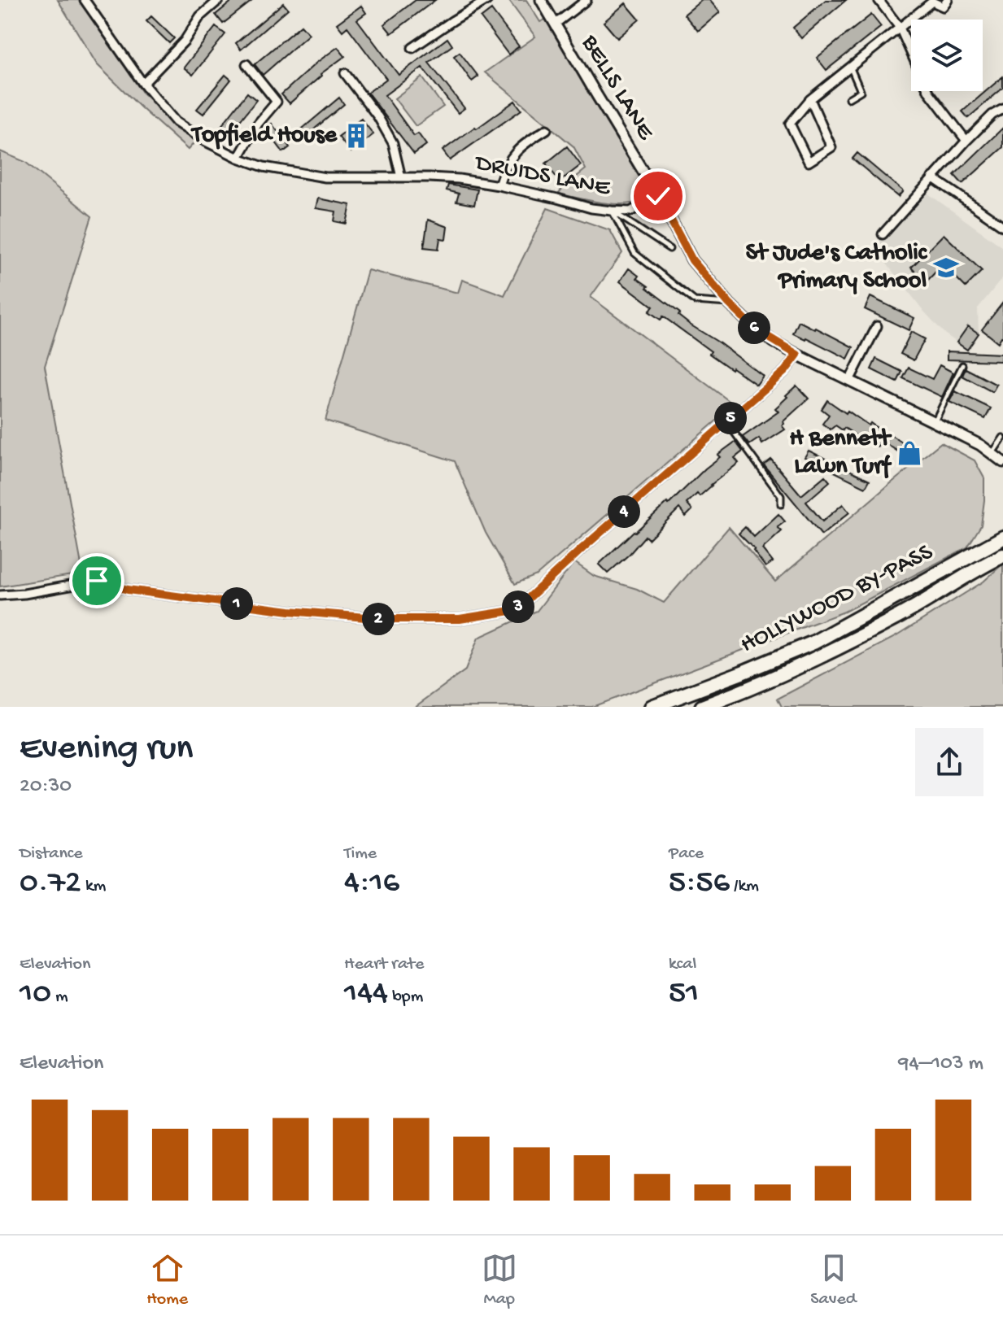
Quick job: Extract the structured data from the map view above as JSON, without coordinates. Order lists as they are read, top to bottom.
{
  "streets": {
    "highway": ["HOLLYWOOD BY-PASS"],
    "street": ["BELLS LANE", "DRUIDS LANE"]
  },
  "crossings": [
    ["BELLS LANE", "DRUIDS LANE"]
  ],
  "places": {
    "building": ["Topfield House"],
    "school or university": ["St Jude's Catholic Primary School"],
    "shop": ["H Bennett Lawn Turf"]
  },
  "page": {
    "pins": [
      "6",
      "5",
      "4",
      "1",
      "3",
      "2"
    ],
    "heading": ["Evening run", "20:30"],
    "stats": [
      ["Distance", "0.72 km"],
      ["Time", "4:16"],
      ["Pace", "5:56 /km"],
      ["Elevation", "10 m"],
      ["Heart rate", "144 bpm"],
      ["kcal", "51"]
    ],
    "chart": ["Elevation", "94–103 m"],
    "tabs": ["Home", "Map", "Saved"]
  }
}
